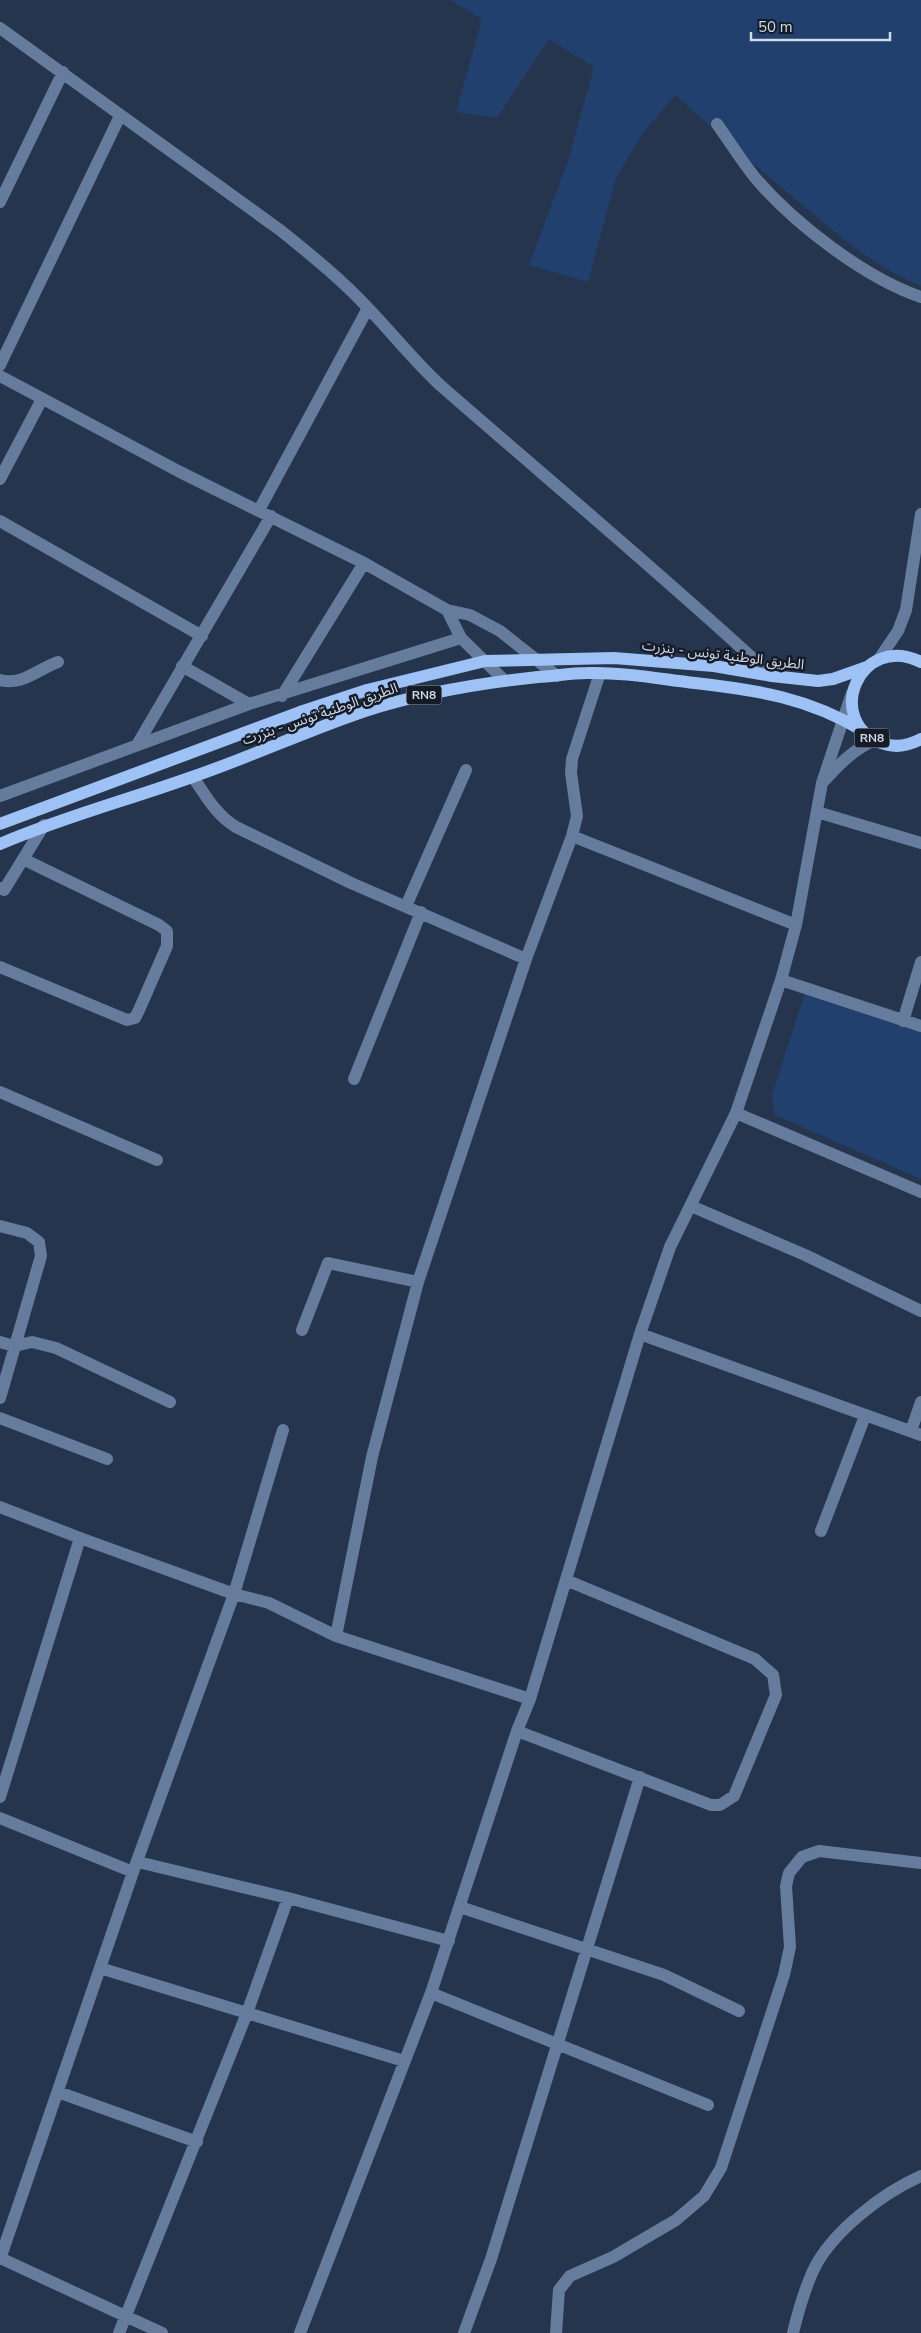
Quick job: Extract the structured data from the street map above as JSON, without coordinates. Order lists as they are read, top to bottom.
{
  "streets": {
    "main road": ["الطريق الوطنية تونس - بنزرت", "RN8"]
  },
  "crossings": [
    ["الطريق الوطنية تونس - بنزرت", "RN8"]
  ],
  "scale_bar": "50 m"
}
